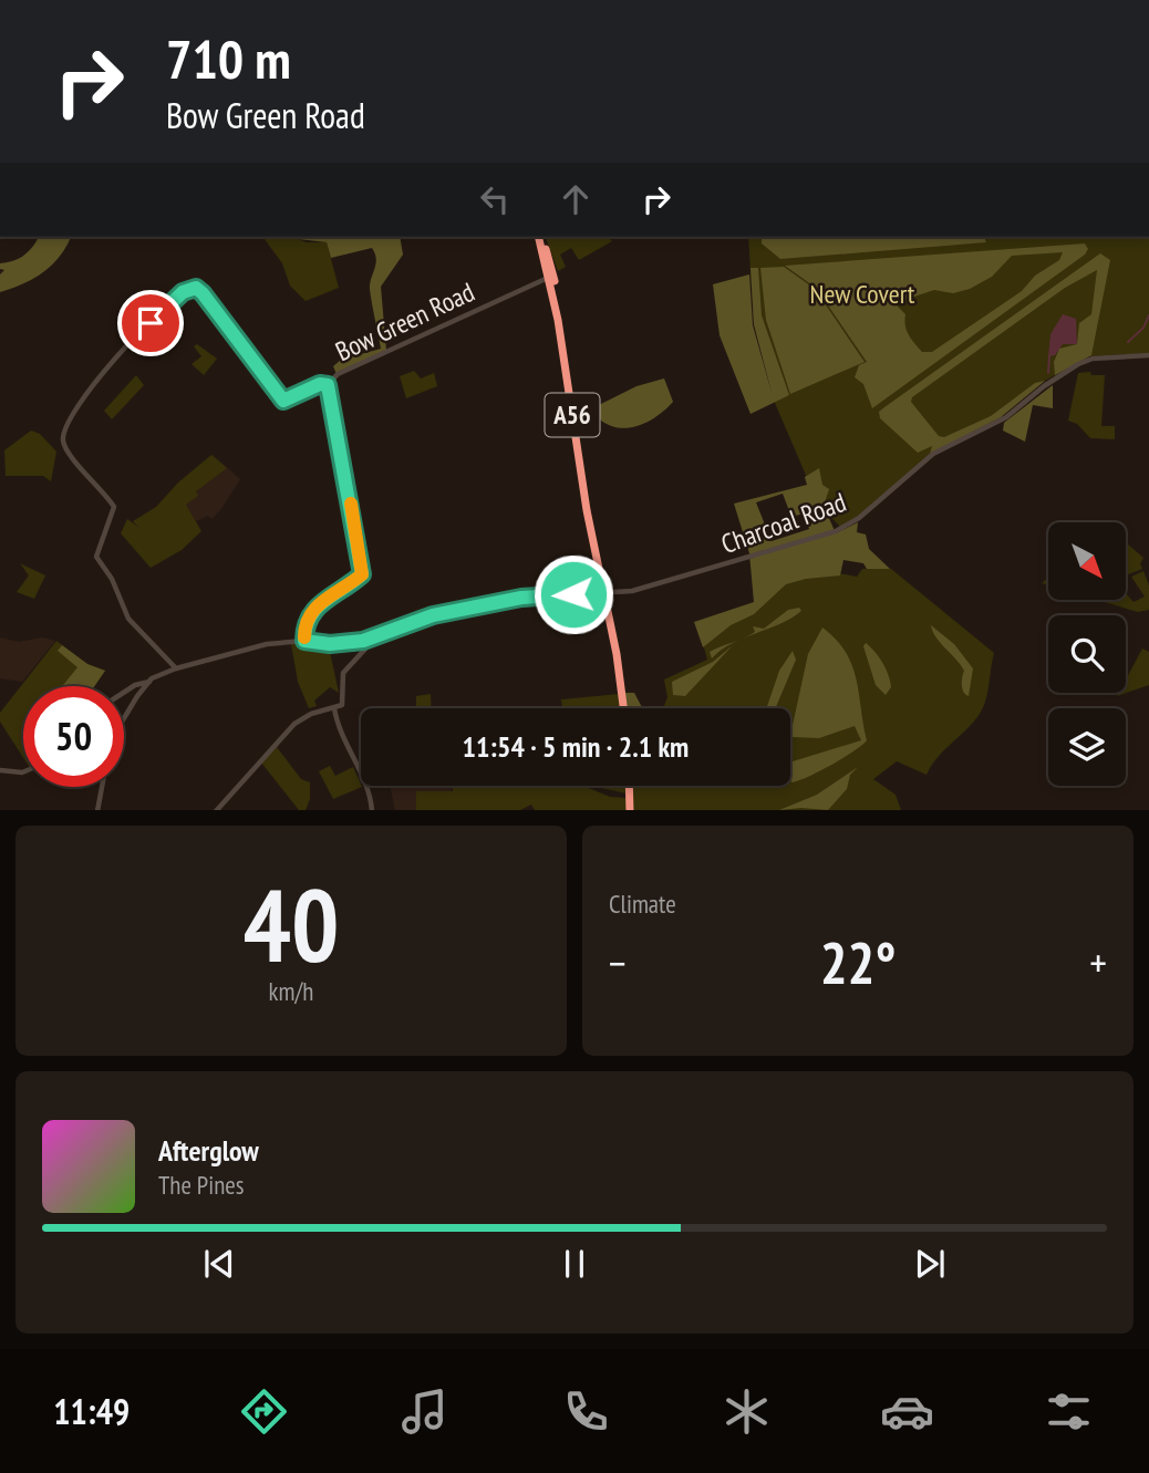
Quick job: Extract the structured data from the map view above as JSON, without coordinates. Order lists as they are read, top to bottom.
{
  "streets": {
    "highway": ["A56"],
    "main road": ["Bow Green Road", "Charcoal Road"]
  },
  "crossings": [
    ["Bow Green Road", "A56"],
    ["Bow Green Road", "Charcoal Road"],
    ["A56", "Charcoal Road"]
  ],
  "parks": ["New Covert"],
  "north": "bottom right",
  "page": {
    "turn": ["710 m", "Bow Green Road"],
    "limit": "50",
    "trip": "11:54 · 5 min · 2.1 km",
    "tile": [
      ["40", "km/h"],
      "Climate"
    ],
    "heat": ["−", "22°", "+"],
    "song": ["Afterglow", "The Pines"],
    "tabs": "11:49"
  }
}
